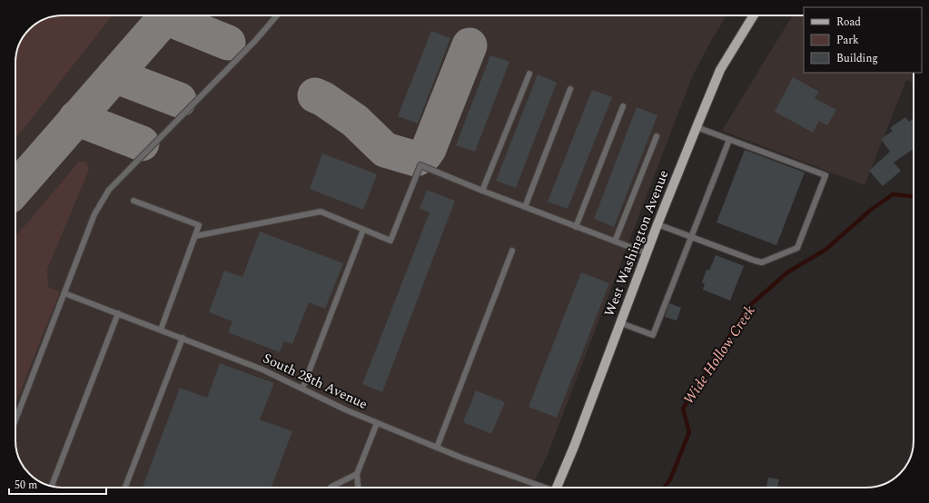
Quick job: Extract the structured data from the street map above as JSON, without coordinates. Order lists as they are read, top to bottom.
{
  "streets": {
    "main road": ["West Washington Avenue"],
    "lane": ["South 28th Avenue"]
  },
  "water": ["Wide Hollow Creek"],
  "legend": ["Road", "Park", "Building"],
  "scale_bar": "50 m"
}
